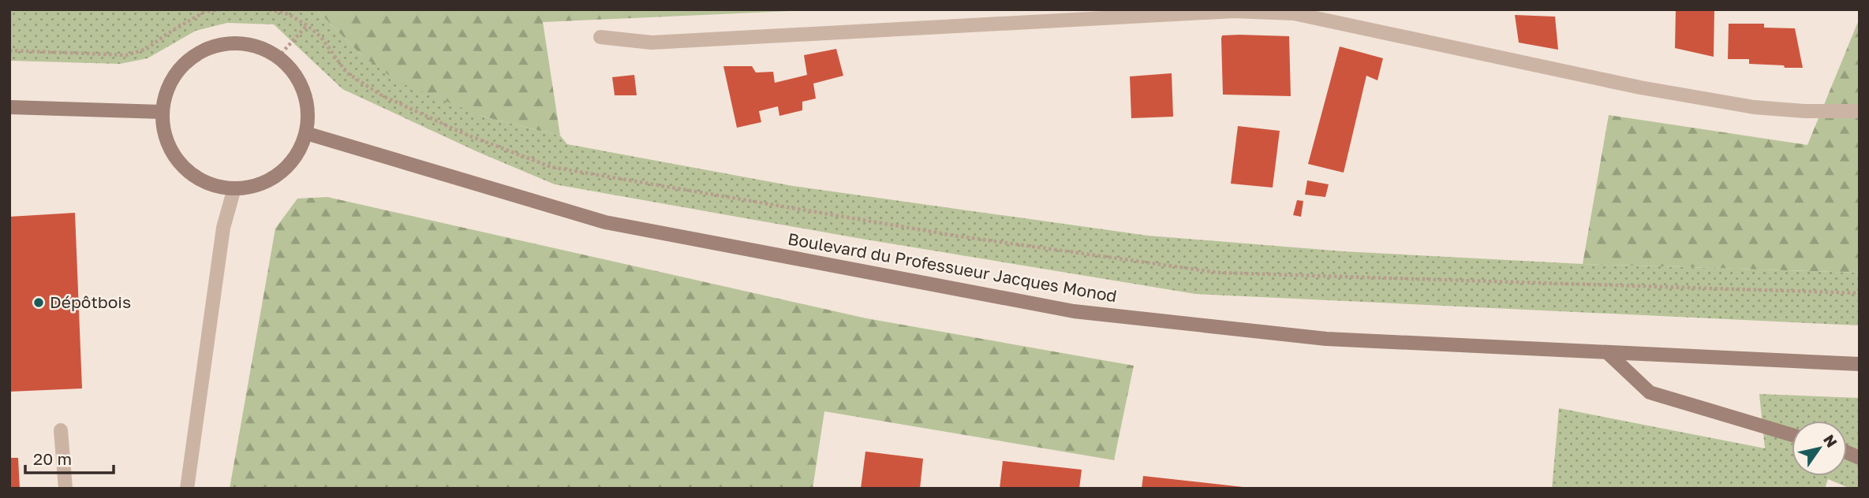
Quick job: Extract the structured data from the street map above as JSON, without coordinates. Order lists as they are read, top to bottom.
{
  "streets": {
    "main road": ["Boulevard du Professueur Jacques Monod"]
  },
  "places": ["Dépôtbois"],
  "scale_bar": "20 m",
  "north": "top right"
}
